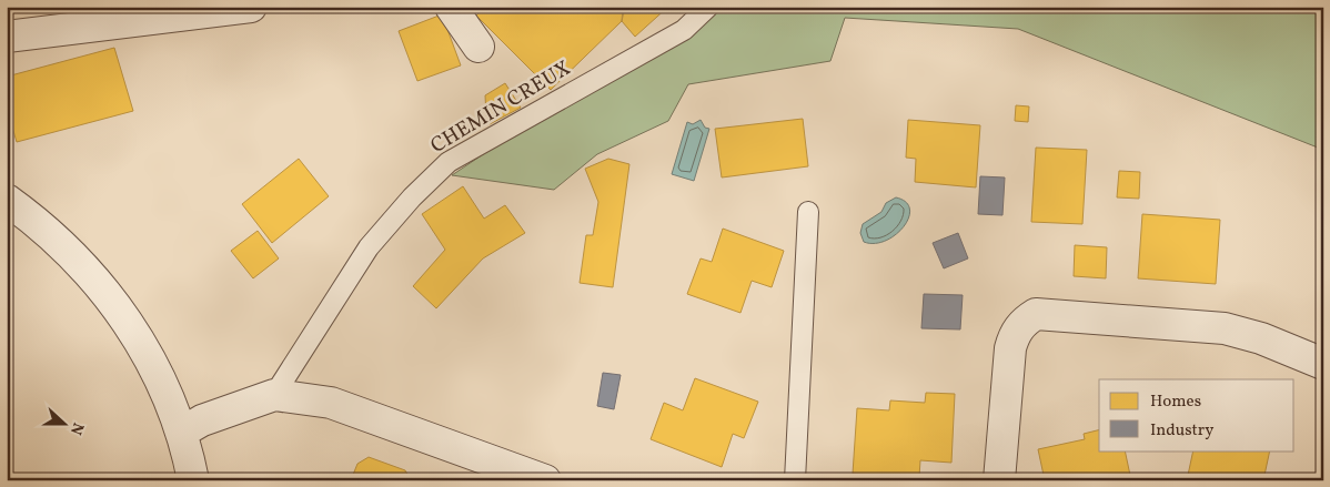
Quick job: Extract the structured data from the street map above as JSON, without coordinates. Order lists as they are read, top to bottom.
{
  "streets": {
    "lane": ["CHEMIN CREUX"]
  },
  "legend": ["Homes", "Industry"],
  "north": "right"
}
